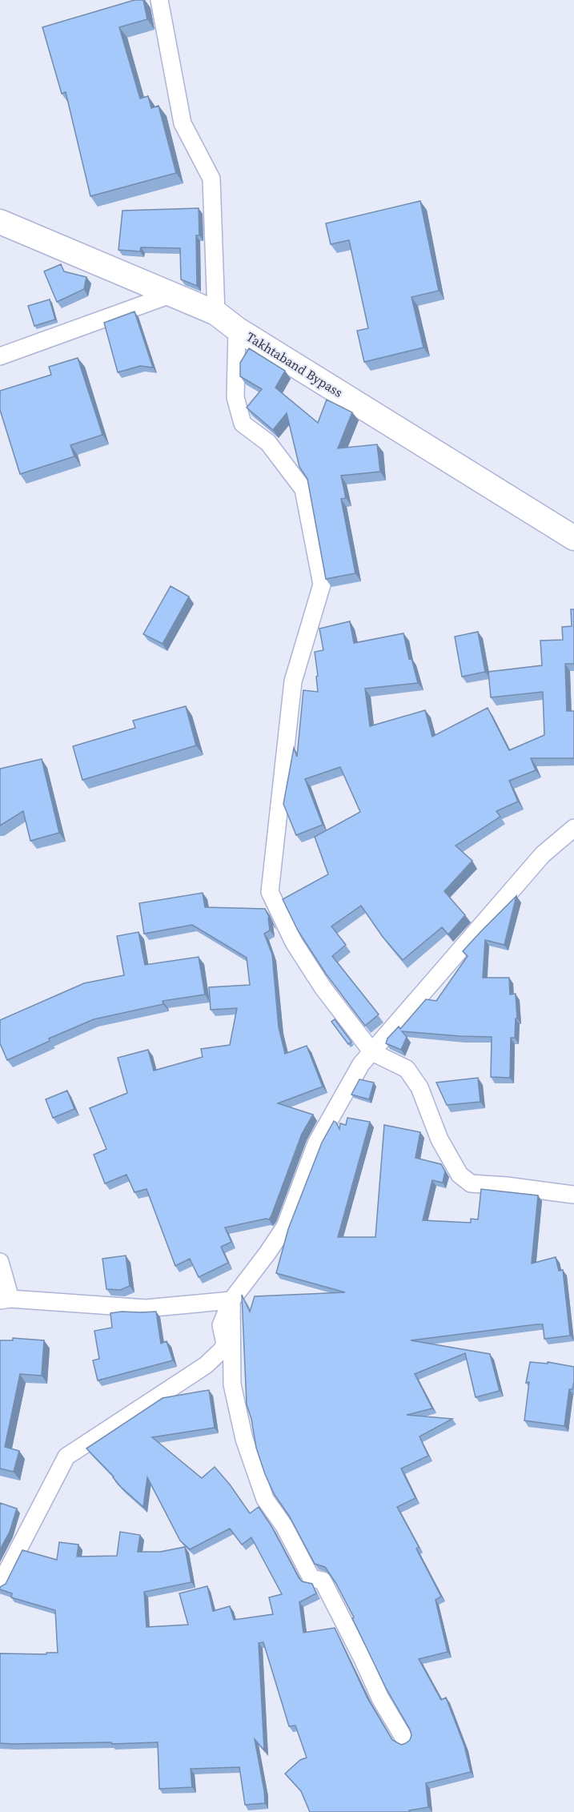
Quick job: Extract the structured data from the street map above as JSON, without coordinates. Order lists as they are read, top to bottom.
{
  "streets": {
    "main road": ["Takhtaband Bypass"]
  }
}
